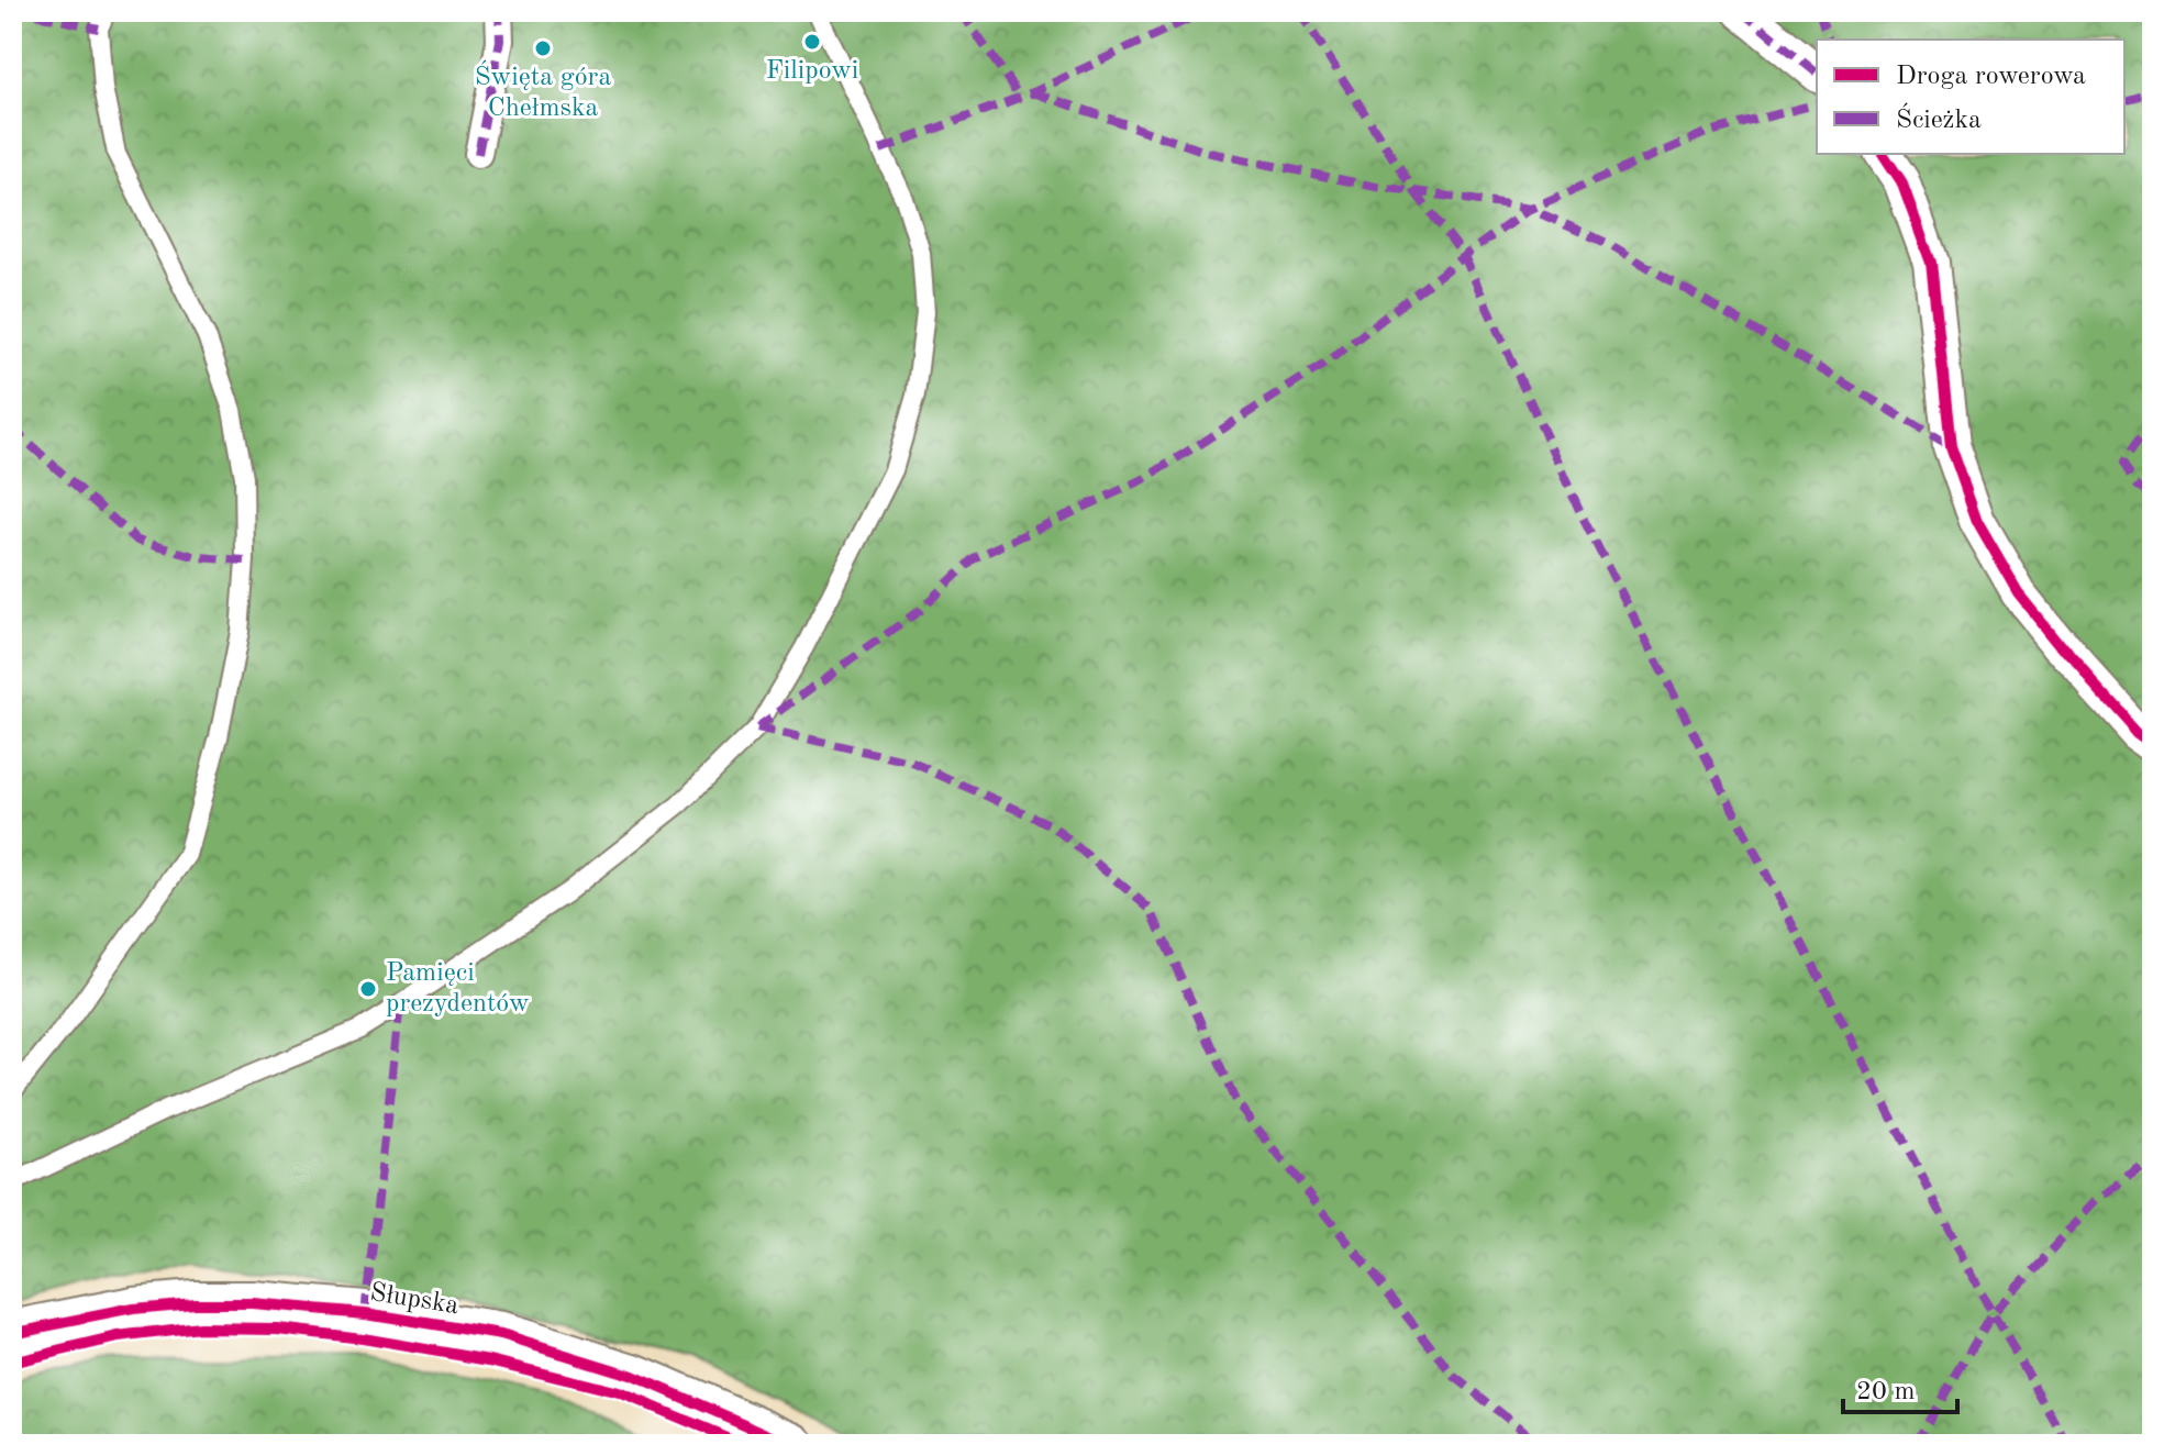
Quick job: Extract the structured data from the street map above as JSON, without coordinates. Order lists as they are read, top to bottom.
{
  "streets": {
    "street": ["Słupska"]
  },
  "places": ["Filipowi", "Święta góra Chełmska", "Pamięci prezydentów"],
  "legend": ["Droga rowerowa", "Ścieżka"],
  "scale_bar": "20 m"
}
